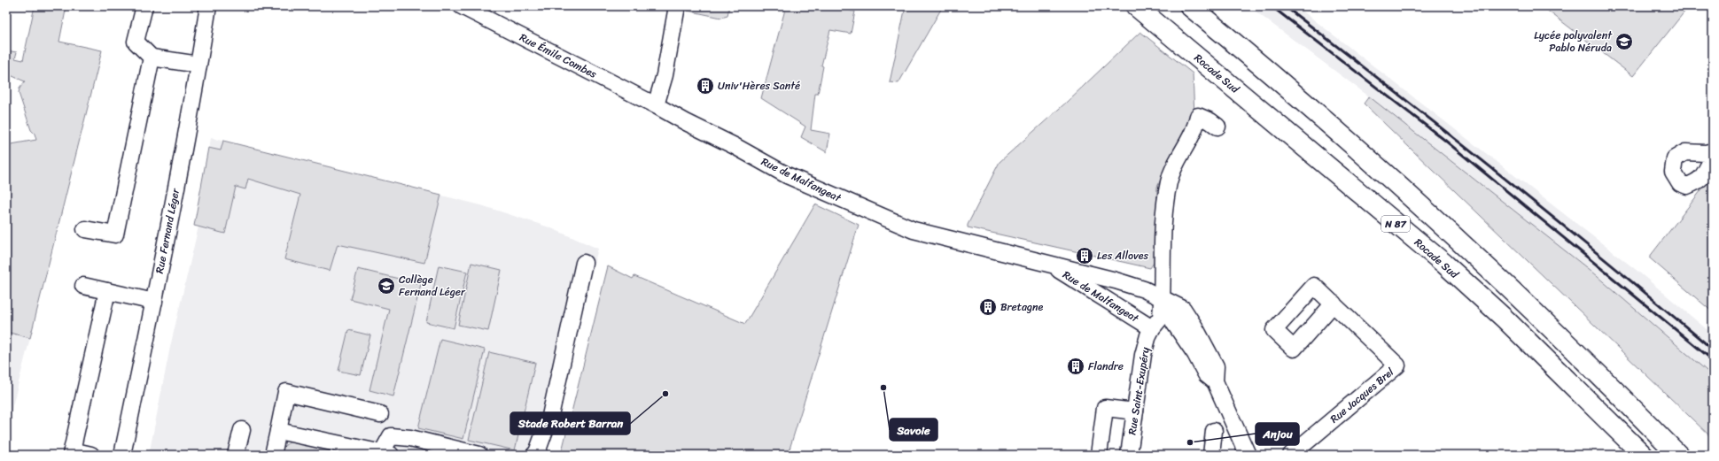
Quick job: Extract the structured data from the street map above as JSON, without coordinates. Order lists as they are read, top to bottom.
{
  "streets": {
    "highway": ["Rocade Sud", "N 87"],
    "street": [
      "Rue Émile Combes",
      "Rue de Malfangeat",
      "Rue Fernand Léger",
      "Rue Saint-Exupéry",
      "Rue Jacques Brel"
    ]
  },
  "crossings": [
    ["Rue Émile Combes", "Rue de Malfangeat"],
    ["Rue de Malfangeat", "Rue Saint-Exupéry"]
  ],
  "places": {
    "school or university": ["Lycée polyvalent Pablo Néruda", "Collège Fernand Léger"],
    "building": [
      "Univ'Hères Santé",
      "Les Alloves",
      "Bretagne",
      "Flandre"
    ],
    "other": ["Savoie", "Stade Robert Barran", "Anjou"]
  }
}
